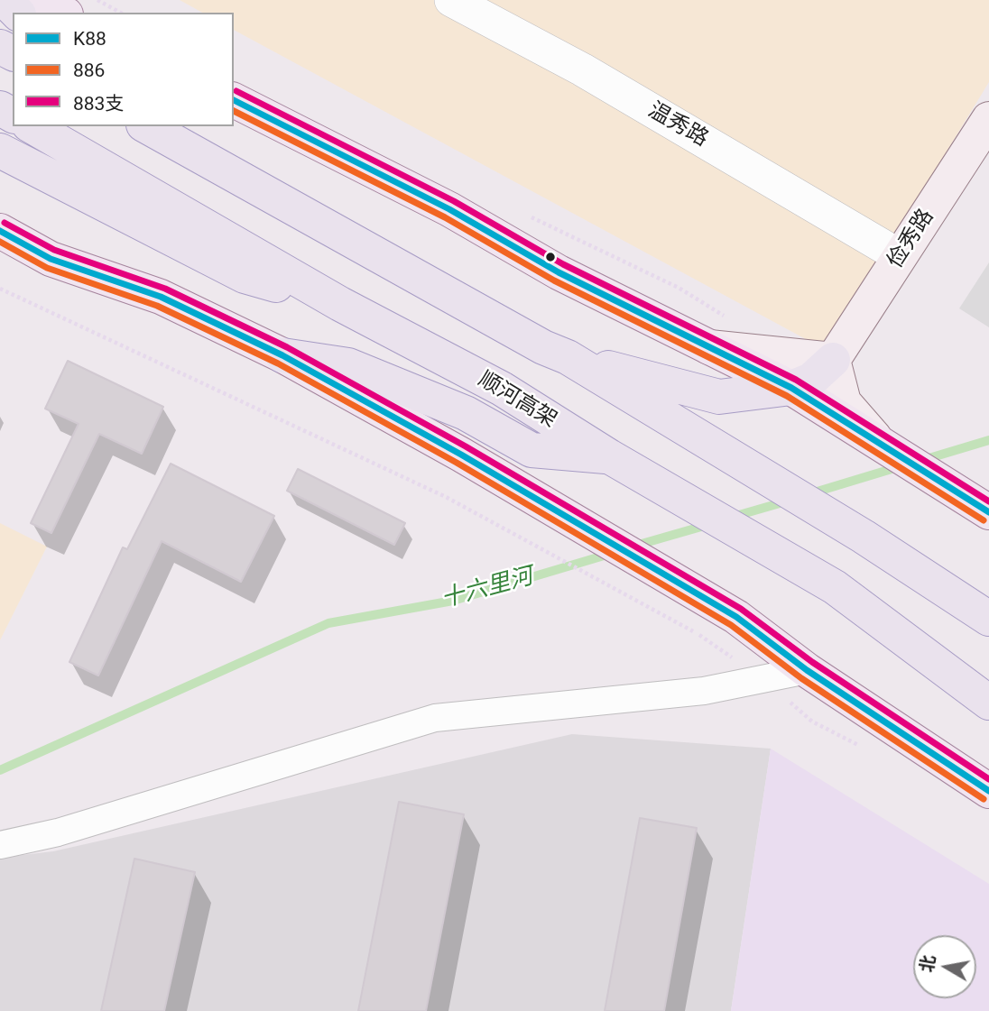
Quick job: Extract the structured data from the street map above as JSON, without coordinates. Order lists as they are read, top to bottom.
{
  "streets": {
    "highway": ["顺河高架"],
    "main road": ["俭秀路"],
    "street": ["温秀路"]
  },
  "crossings": [
    ["温秀路", "俭秀路"]
  ],
  "water": ["十六里河"],
  "lines": ["transit line 883支", "transit line K88", "transit line 886"],
  "legend": ["K88", "886", "883支"],
  "north": "left"
}
